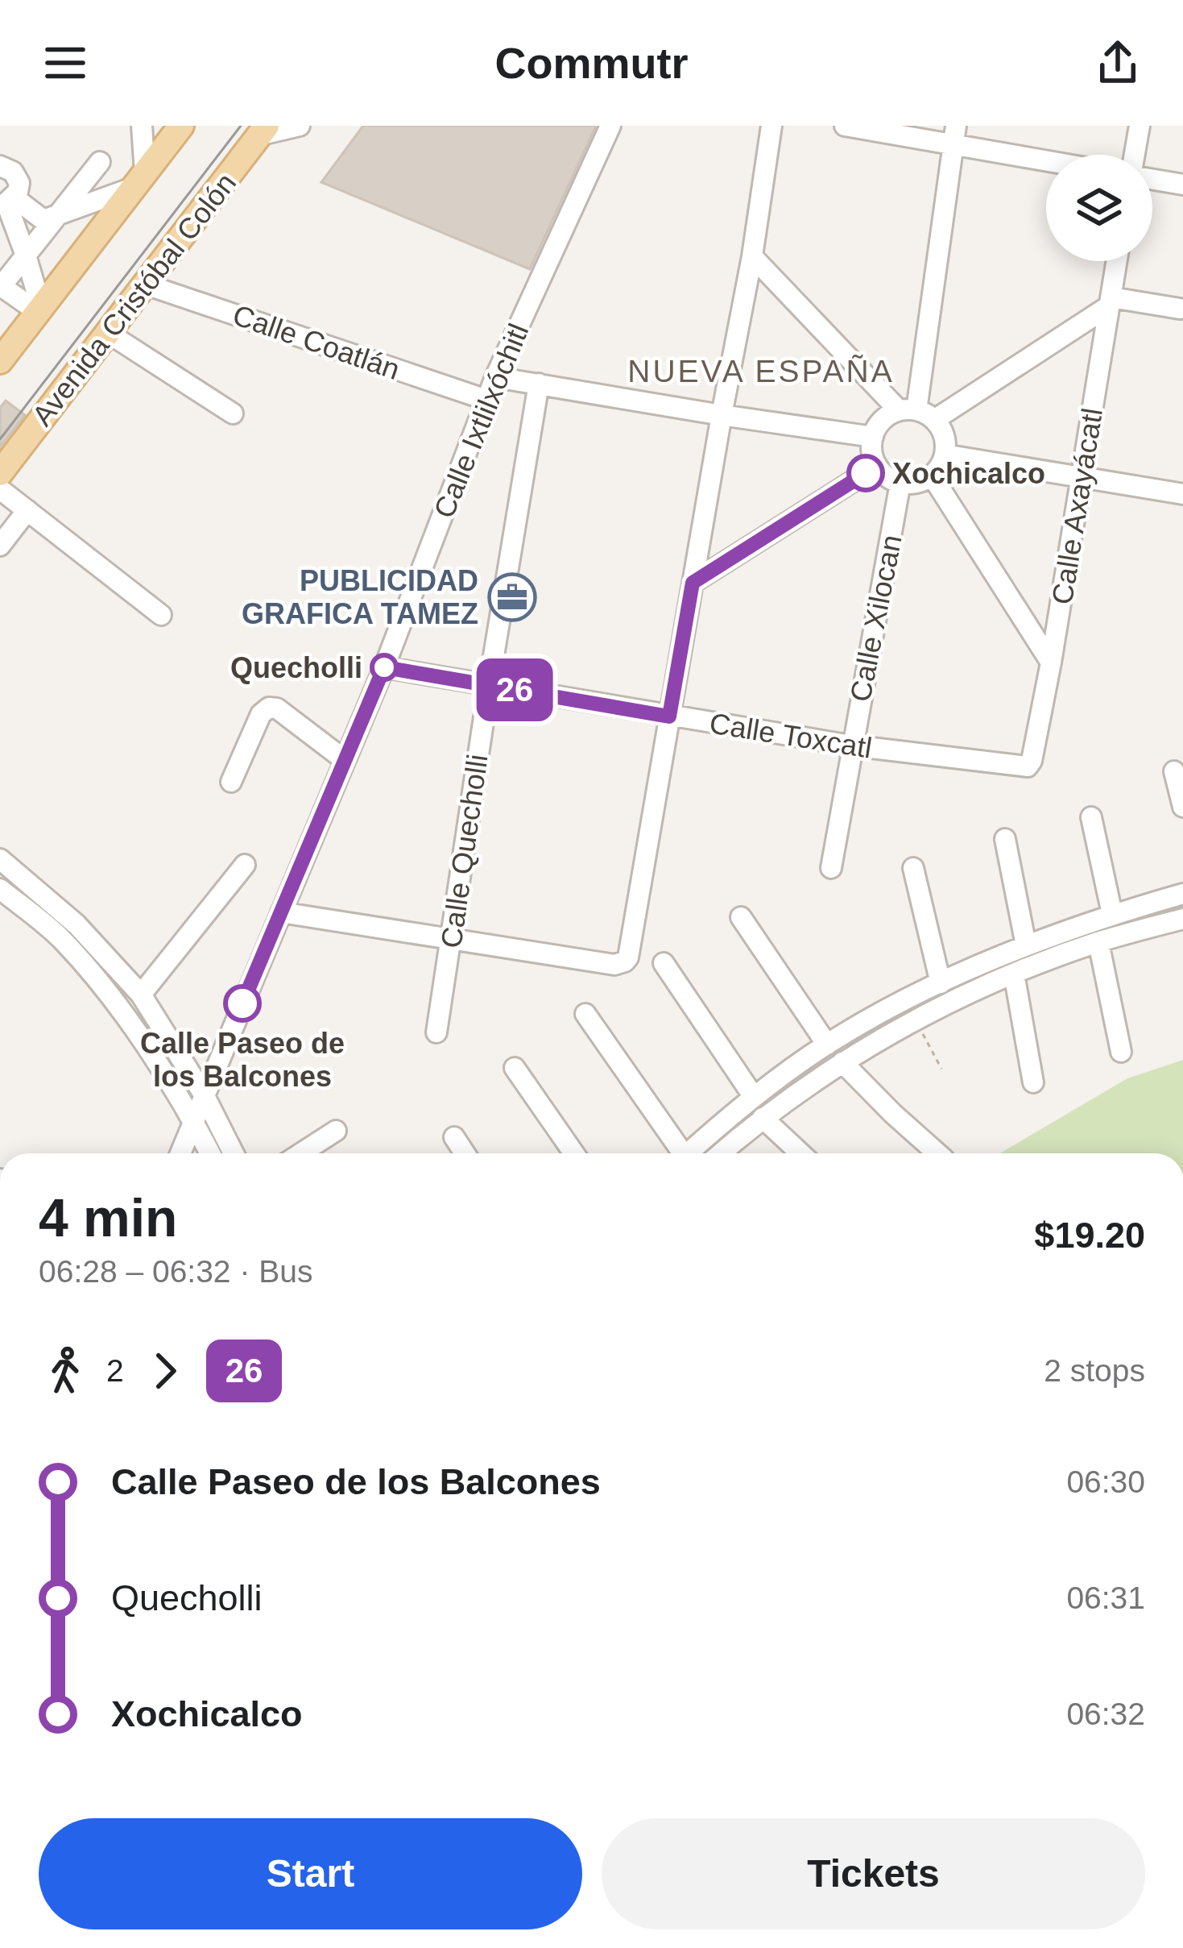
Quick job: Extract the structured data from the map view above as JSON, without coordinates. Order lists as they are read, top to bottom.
{
  "streets": {
    "main road": ["Avenida Cristóbal Colón"],
    "street": [
      "Calle Coatlán",
      "Calle Ixtlilxóchitl",
      "Calle Axayácatl",
      "Calle Xilocan",
      "Calle Toxcatl",
      "Calle Quecholli"
    ]
  },
  "crossings": [
    ["Avenida Cristóbal Colón", "Calle Coatlán"],
    ["Calle Coatlán", "Calle Ixtlilxóchitl"],
    ["Calle Ixtlilxóchitl", "Calle Toxcatl"],
    ["Calle Axayácatl", "Calle Toxcatl"],
    ["Calle Xilocan", "Calle Toxcatl"],
    ["Calle Toxcatl", "Calle Quecholli"]
  ],
  "districts": ["NUEVA ESPAÑA"],
  "places": {
    "other": ["Xochicalco", "Quecholli", "Calle Paseo de los Balcones"],
    "office": ["PUBLICIDAD GRAFICA TAMEZ"]
  },
  "lines": ["bus line 26"],
  "page": {
    "header": "Commutr",
    "on_map": "26",
    "heading": ["4 min", "06:28 – 06:32 · Bus", "$19.20"],
    "legs": ["2", "26", "2 stops"],
    "list": [
      {
        "name": "Calle Paseo de los Balcones",
        "value": "06:30"
      },
      {
        "name": "Quecholli",
        "value": "06:31"
      },
      {
        "name": "Xochicalco",
        "value": "06:32"
      }
    ],
    "buttons": ["Start", "Tickets"]
  }
}
